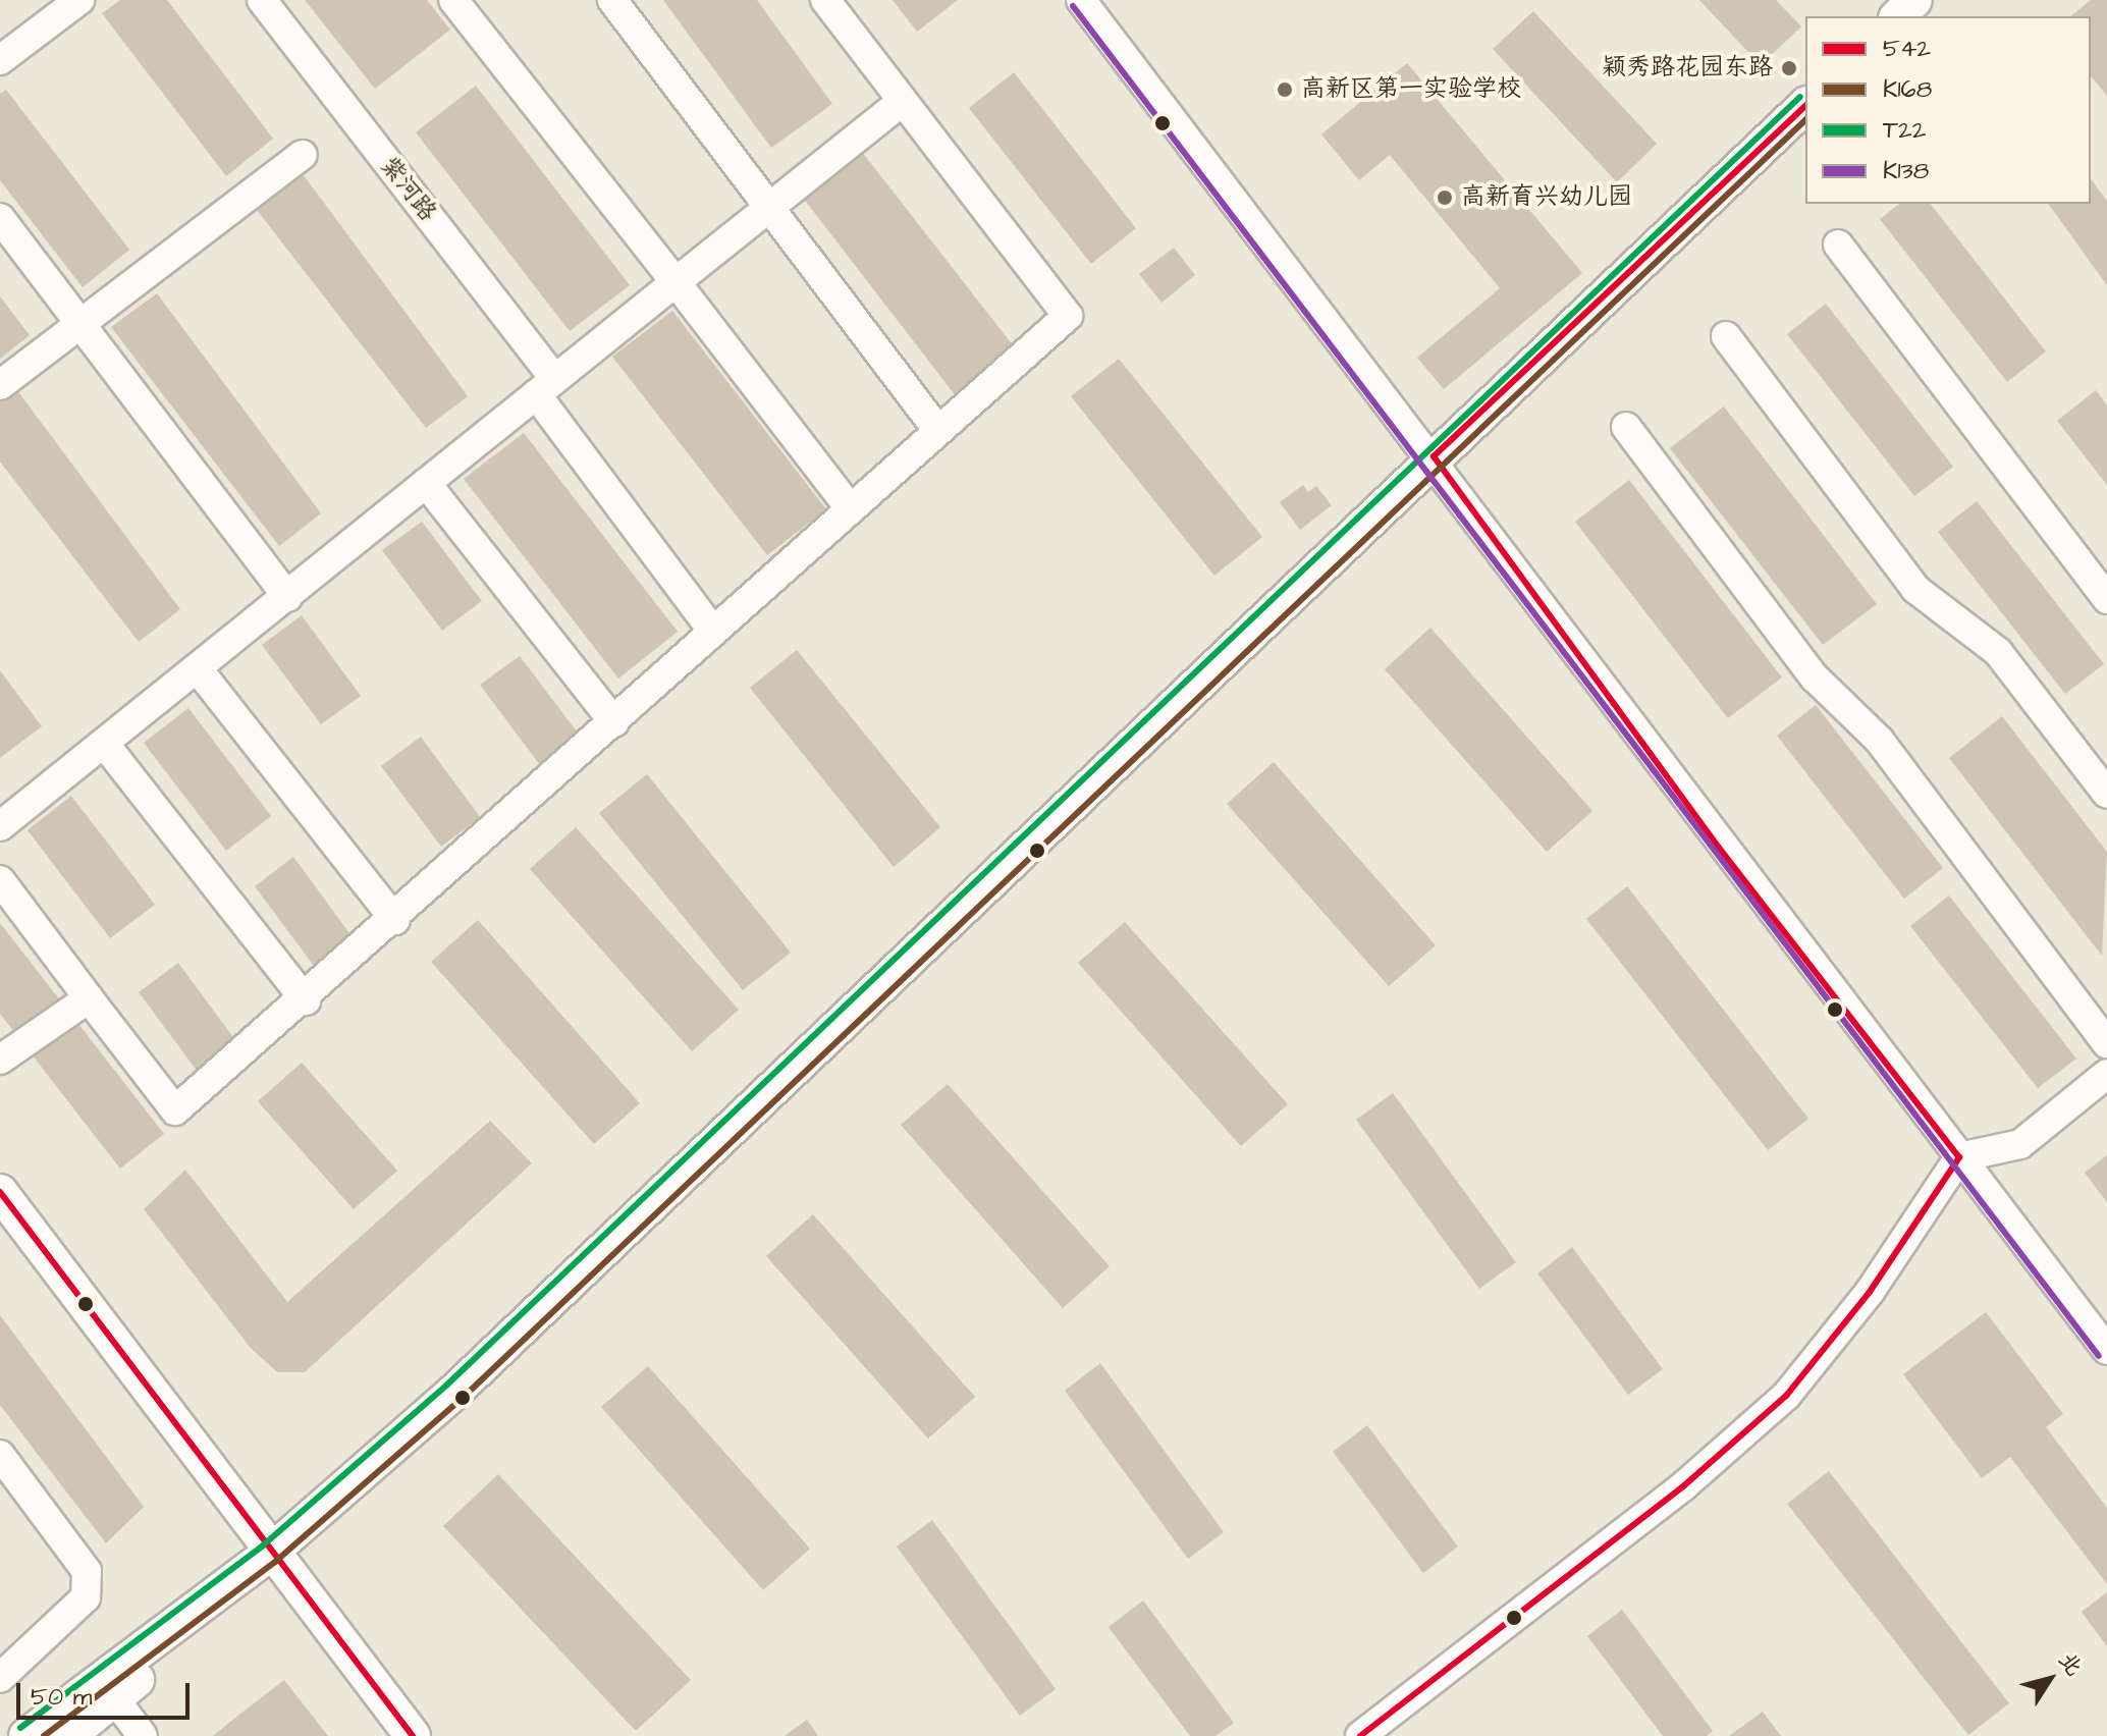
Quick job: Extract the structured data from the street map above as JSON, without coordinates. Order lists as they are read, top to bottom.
{
  "streets": {
    "street": ["紫河路"]
  },
  "places": ["颖秀路花园东路", "高新区第一实验学校", "高新育兴幼儿园"],
  "lines": [
    "transit line K138",
    "transit line T22",
    "transit line 542",
    "transit line K168"
  ],
  "legend": [
    "542",
    "K168",
    "T22",
    "K138"
  ],
  "scale_bar": "50 m",
  "north": "top right"
}
